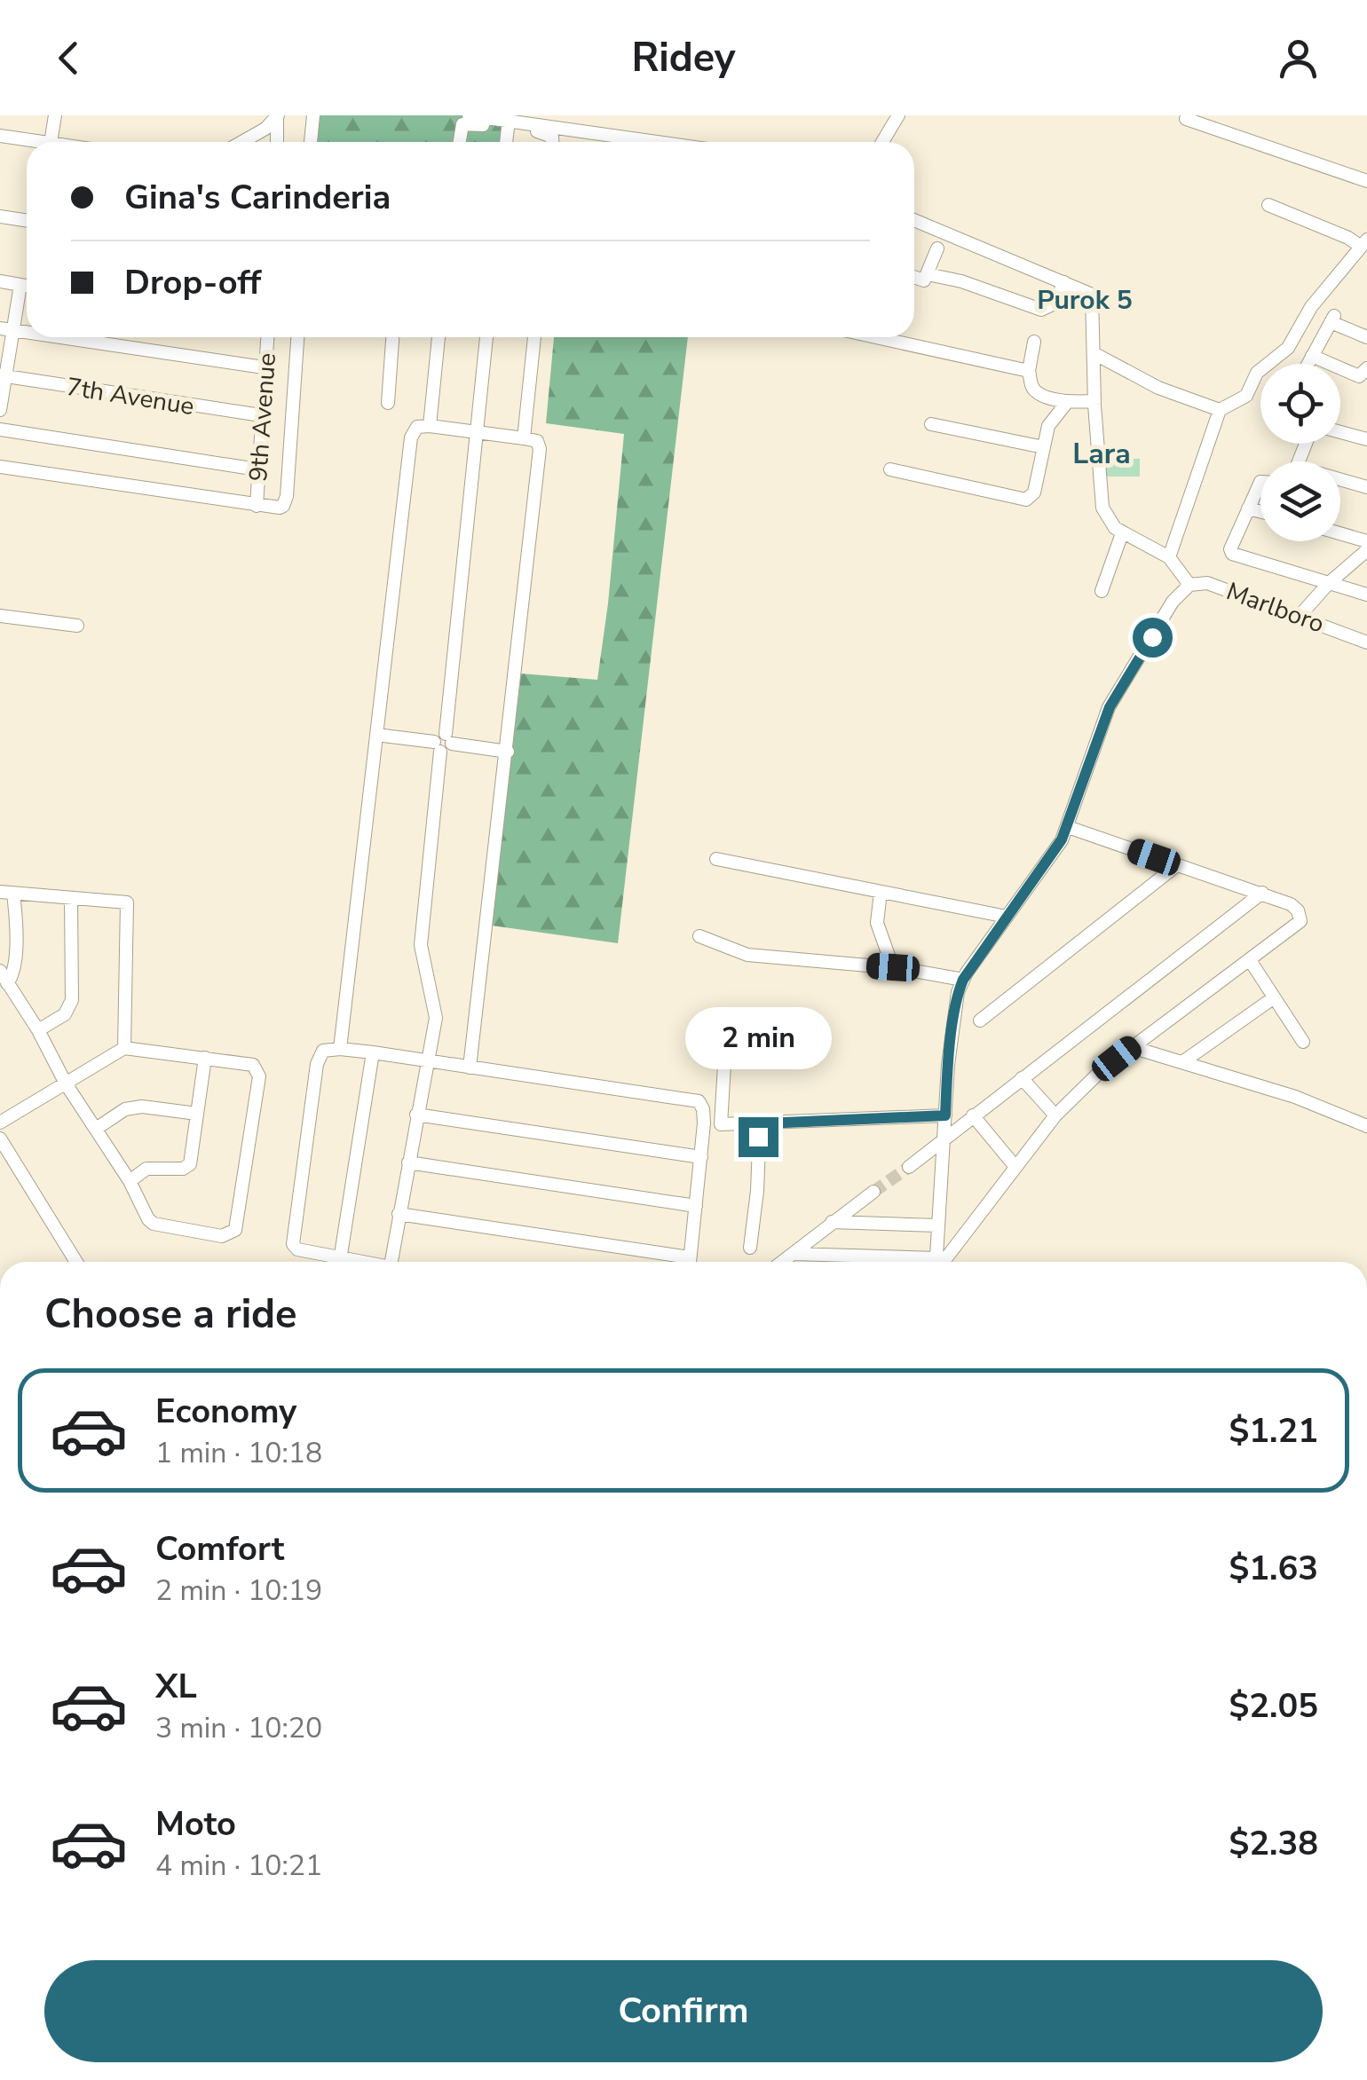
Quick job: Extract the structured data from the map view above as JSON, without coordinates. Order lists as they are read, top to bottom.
{
  "streets": {
    "street": ["7th Avenue", "9th Avenue", "Marlboro"]
  },
  "crossings": [
    ["7th Avenue", "9th Avenue"]
  ],
  "districts": ["Purok 5", "Lara"],
  "page": {
    "header": "Ridey",
    "banner": ["Gina's Carinderia", "Drop-off"],
    "bubble": "2 min",
    "heading": "Choose a ride",
    "list": [
      {
        "name": "Economy",
        "note": "1 min · 10:18",
        "value": "$1.21"
      },
      {
        "name": "Comfort",
        "note": "2 min · 10:19",
        "value": "$1.63"
      },
      {
        "name": "XL",
        "note": "3 min · 10:20",
        "value": "$2.05"
      },
      {
        "name": "Moto",
        "note": "4 min · 10:21",
        "value": "$2.38"
      }
    ],
    "buttons": "Confirm"
  }
}
